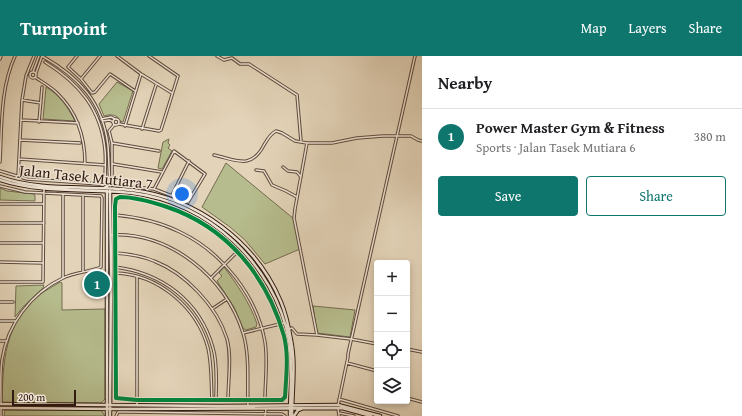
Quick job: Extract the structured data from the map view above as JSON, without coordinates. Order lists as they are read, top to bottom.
{
  "streets": {
    "street": ["Jalan Tasek Mutiara 7"]
  },
  "scale_bar": "200 m",
  "page": {
    "header": "Turnpoint",
    "nav": ["Map", "Layers", "Share"],
    "heading": "Nearby",
    "list": [
      {
        "mark": "1",
        "name": "Power Master Gym & Fitness",
        "note": "Sports · Jalan Tasek Mutiara 6",
        "value": "380 m"
      }
    ],
    "buttons": ["Save", "Share"],
    "map_buttons": ["+", "−"],
    "pins": "1",
    "scale": "200 m"
  }
}
